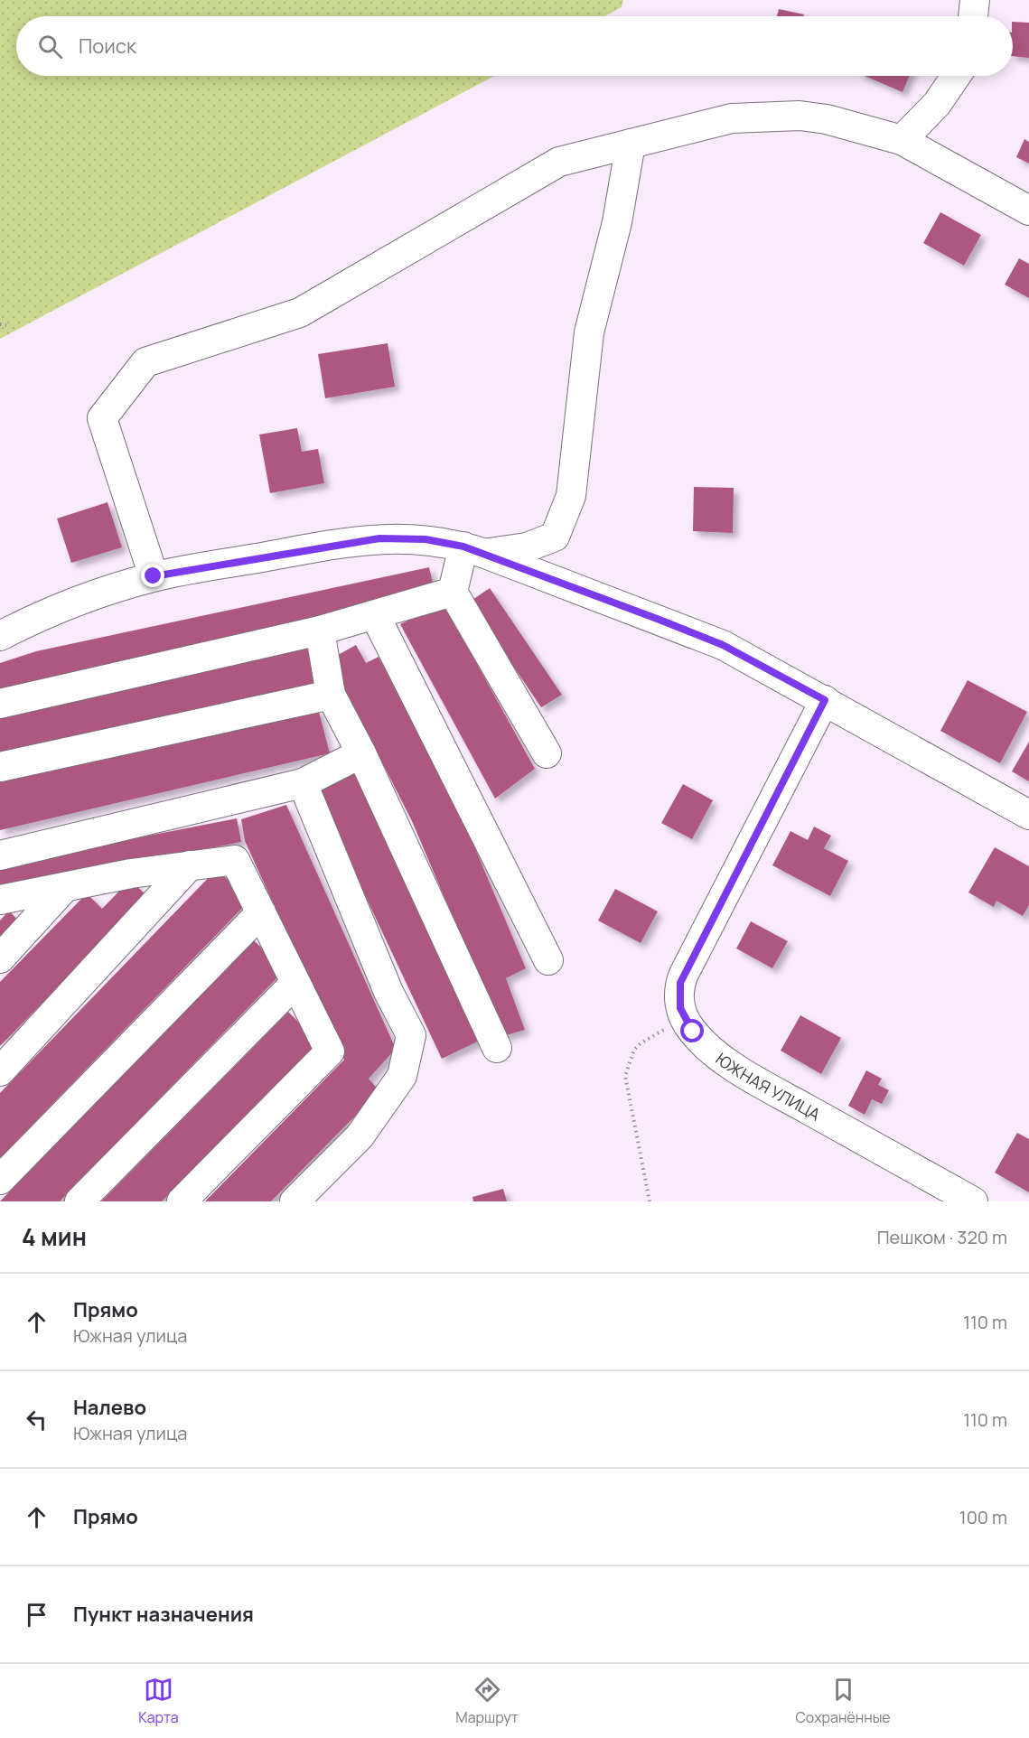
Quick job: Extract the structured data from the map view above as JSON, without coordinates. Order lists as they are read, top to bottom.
{
  "streets": {
    "street": ["ЮЖНАЯ УЛИЦА"]
  },
  "page": {
    "search": "Поиск",
    "heading": ["4 мин", "Пешком · 320 m"],
    "list": [
      ["Прямо", "Южная улица", "110 m"],
      ["Налево", "Южная улица", "110 m"],
      ["Прямо", "100 m"],
      "Пункт назначения"
    ],
    "nav": ["Карта", "Маршрут", "Сохранённые"]
  }
}
